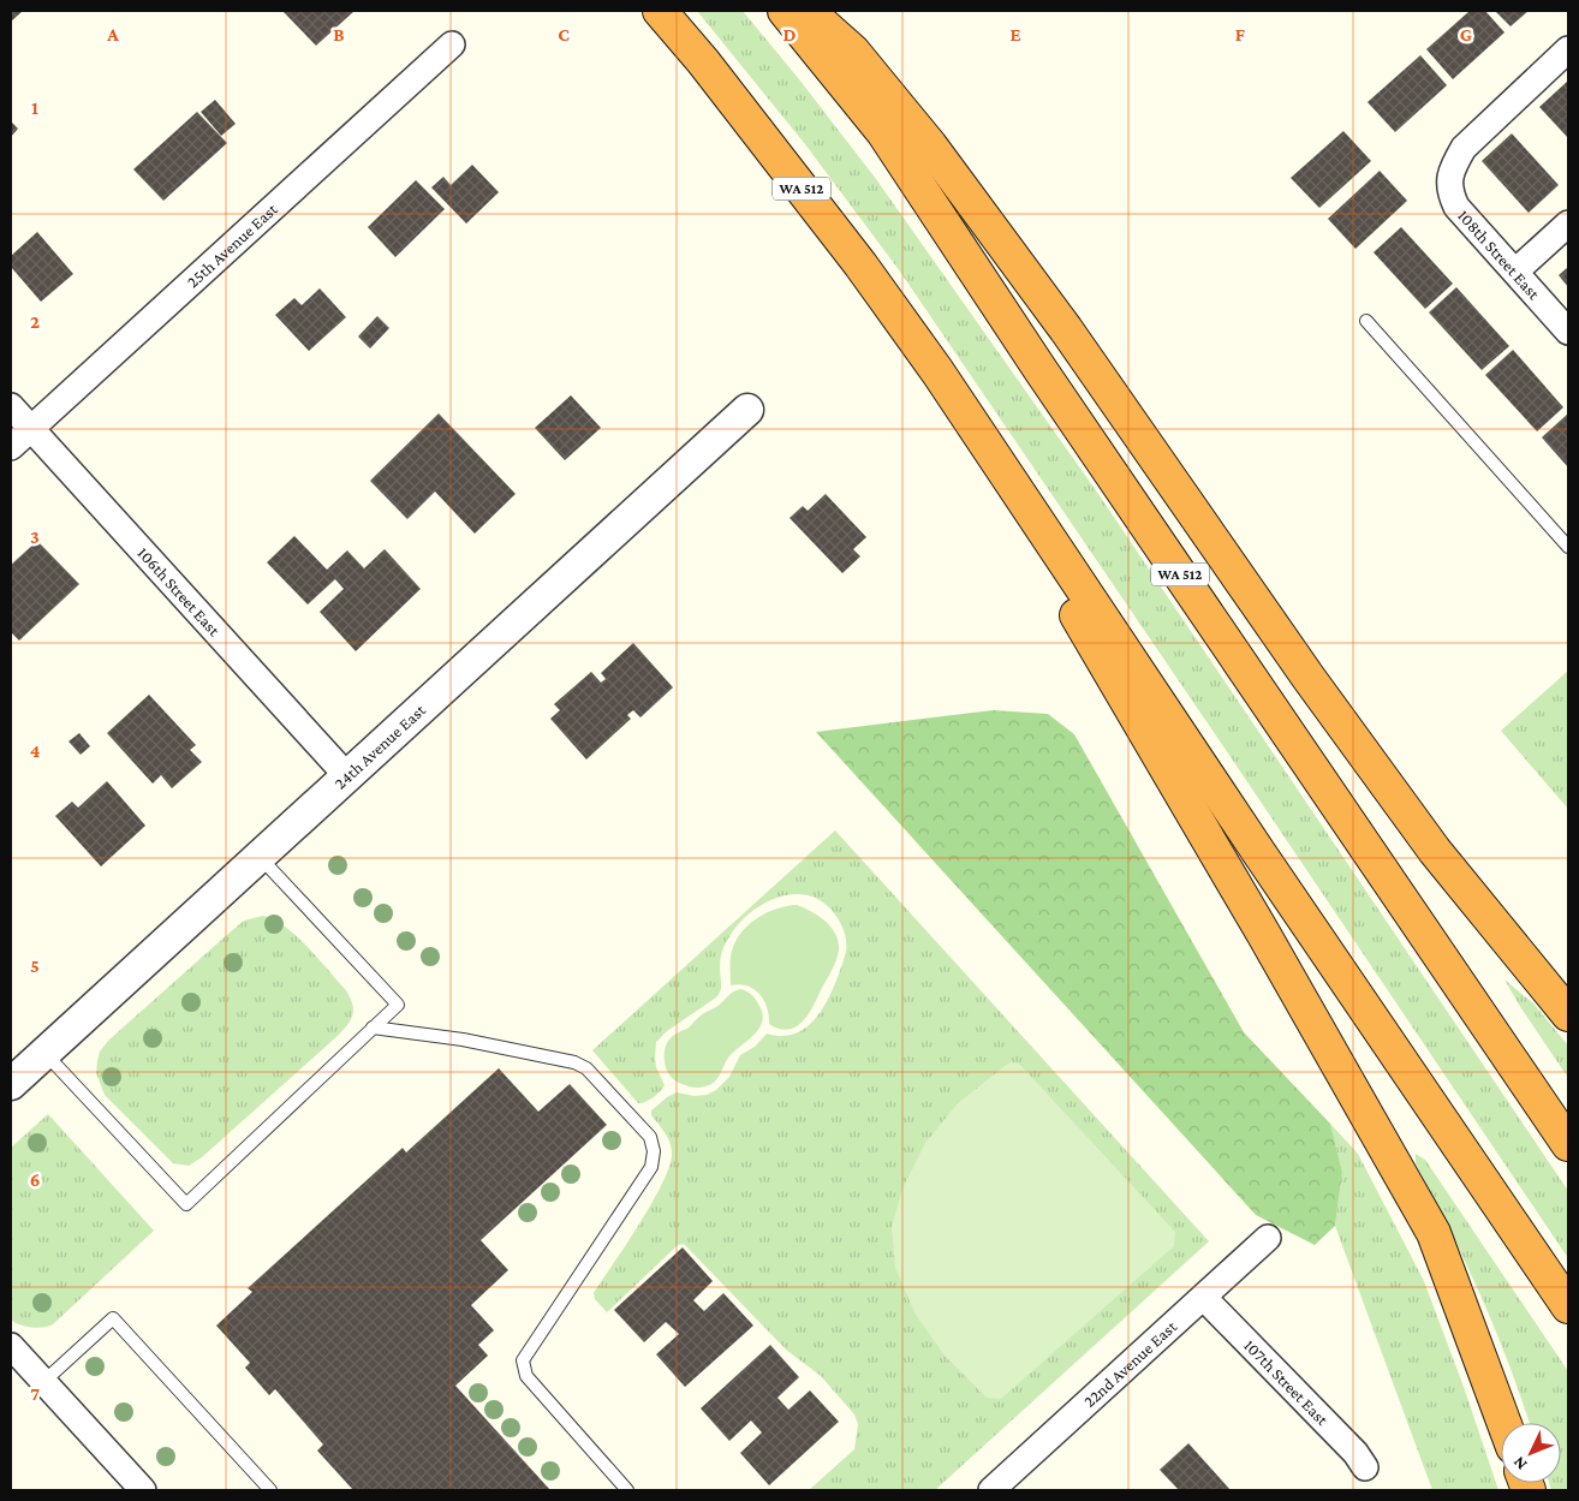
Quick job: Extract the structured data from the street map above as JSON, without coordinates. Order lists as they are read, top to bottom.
{
  "streets": {
    "highway": ["WA 512"],
    "street": [
      "25th Avenue East",
      "108th Street East",
      "106th Street East",
      "24th Avenue East",
      "22nd Avenue East",
      "107th Street East"
    ]
  },
  "crossings": [
    ["25th Avenue East", "106th Street East"],
    ["106th Street East", "24th Avenue East"],
    ["22nd Avenue East", "107th Street East"]
  ],
  "north": "bottom left",
  "grid": {
    "columns": [
      "A",
      "B",
      "C",
      "D",
      "E",
      "F",
      "G"
    ],
    "rows": [
      "1",
      "2",
      "3",
      "4",
      "5",
      "6",
      "7"
    ]
  }
}
